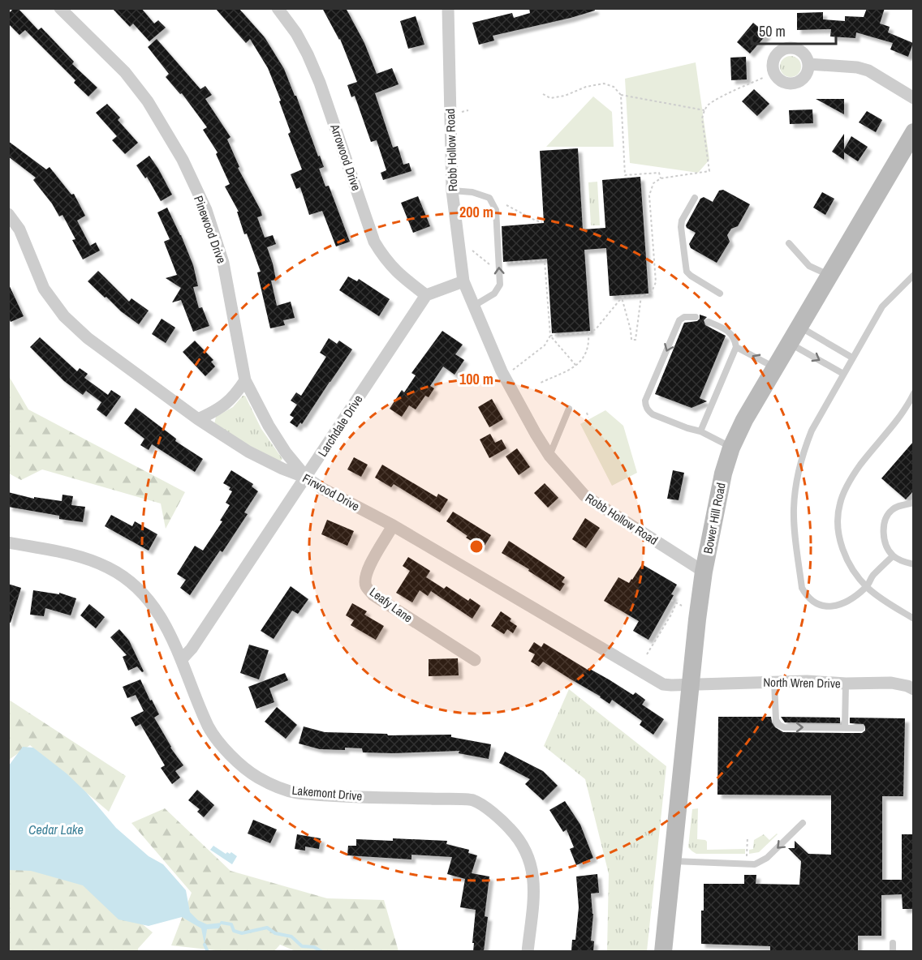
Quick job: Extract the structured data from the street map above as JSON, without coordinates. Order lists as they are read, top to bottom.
{
  "streets": {
    "main road": ["Bower Hill Road"],
    "street": [
      "Robb Hollow Road",
      "Arrowood Drive",
      "Pinewood Drive",
      "Larchdale Drive",
      "Firwood Drive",
      "Leafy Lane",
      "North Wren Drive",
      "Lakemont Drive"
    ]
  },
  "crossings": [
    ["Robb Hollow Road", "Bower Hill Road"],
    ["Arrowood Drive", "Larchdale Drive"],
    ["Pinewood Drive", "Larchdale Drive"],
    ["Pinewood Drive", "Firwood Drive"],
    ["Larchdale Drive", "Firwood Drive"],
    ["Larchdale Drive", "Lakemont Drive"],
    ["Firwood Drive", "Bower Hill Road"],
    ["Firwood Drive", "Leafy Lane"],
    ["Firwood Drive", "North Wren Drive"],
    ["Bower Hill Road", "North Wren Drive"]
  ],
  "water": ["Cedar Lake"],
  "scale_bar": "50 m",
  "rings": ["200 m", "100 m"]
}
